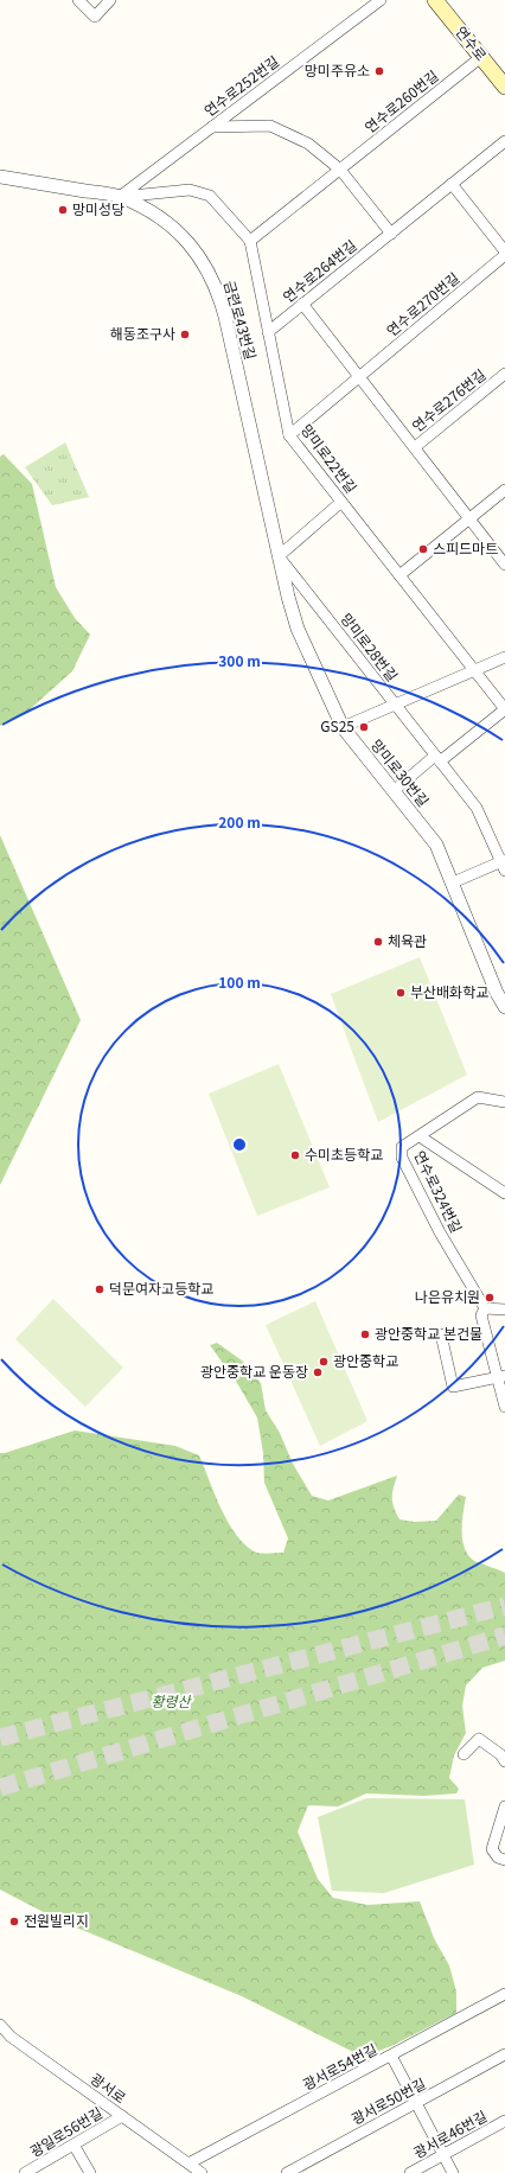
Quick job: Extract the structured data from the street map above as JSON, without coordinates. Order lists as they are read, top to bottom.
{
  "streets": {
    "main road": ["연수로"],
    "street": [
      "연수로252번길",
      "연수로260번길",
      "연수로264번길",
      "연수로270번길",
      "금련로43번길",
      "연수로276번길",
      "망미로22번길",
      "망미로28번길",
      "망미로30번길",
      "연수로324번길",
      "광서로54번길",
      "광서로",
      "광서로50번길",
      "광일로56번길",
      "광서로46번길"
    ]
  },
  "crossings": [
    ["연수로", "연수로260번길"],
    ["연수로252번길", "금련로43번길"],
    ["연수로260번길", "망미로22번길"],
    ["연수로264번길", "망미로22번길"],
    ["연수로270번길", "연수로276번길"],
    ["연수로270번길", "망미로22번길"],
    ["금련로43번길", "망미로28번길"],
    ["금련로43번길", "망미로30번길"],
    ["망미로22번길", "망미로28번길"],
    ["망미로28번길", "망미로30번길"],
    ["광서로54번길", "광서로"],
    ["광서로", "광일로56번길"]
  ],
  "parks": ["황령산"],
  "places": [
    "망미주유소",
    "망미성당",
    "해동조구사",
    "스피드마트",
    "GS25",
    "체육관",
    "부산배화학교",
    "수미초등학교",
    "덕문여자고등학교",
    "나은유치원",
    "광안중학교 본건물",
    "광안중학교",
    "광안중학교 운동장",
    "전원빌리지"
  ],
  "rings": ["300 m", "200 m", "100 m"]
}
